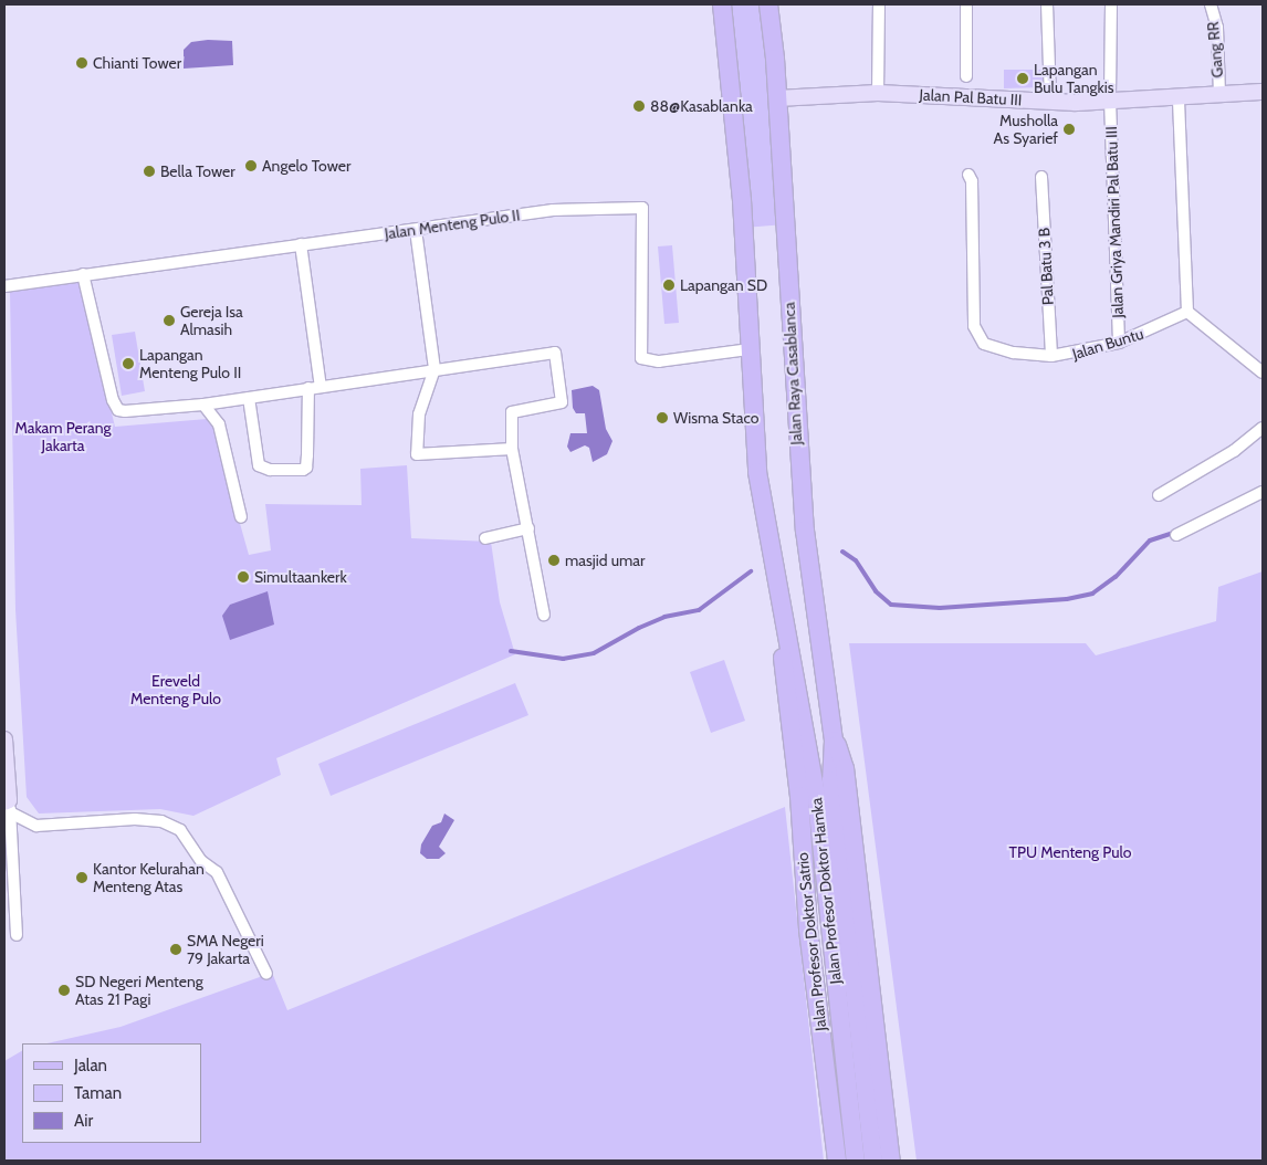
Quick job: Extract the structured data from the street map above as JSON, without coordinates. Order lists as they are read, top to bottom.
{
  "streets": {
    "main road": ["Jalan Raya Casablanca", "Jalan Profesor Doktor Hamka", "Jalan Profesor Doktor Satrio"],
    "street": [
      "Gang RR",
      "Jalan Pal Batu III",
      "Jalan Griya Mandiri Pal Batu III",
      "Jalan Menteng Pulo II",
      "Pal Batu 3 B",
      "Jalan Buntu"
    ]
  },
  "crossings": [
    ["Gang RR", "Jalan Pal Batu III"],
    ["Jalan Pal Batu III", "Jalan Griya Mandiri Pal Batu III"],
    ["Jalan Pal Batu III", "Jalan Raya Casablanca"],
    ["Jalan Griya Mandiri Pal Batu III", "Jalan Buntu"],
    ["Pal Batu 3 B", "Jalan Buntu"],
    ["Jalan Raya Casablanca", "Jalan Profesor Doktor Hamka"],
    ["Jalan Profesor Doktor Hamka", "Jalan Profesor Doktor Satrio"]
  ],
  "parks": ["Makam Perang Jakarta", "Ereveld Menteng Pulo", "TPU Menteng Pulo"],
  "places": [
    "Chianti Tower",
    "Lapangan Bulu Tangkis",
    "88@Kasablanka",
    "Musholla As Syarief",
    "Angelo Tower",
    "Bella Tower",
    "Lapangan SD",
    "Gereja Isa Almasih",
    "Lapangan Menteng Pulo II",
    "Wisma Staco",
    "masjid umar",
    "Simultaankerk",
    "Kantor Kelurahan Menteng Atas",
    "SMA Negeri 79 Jakarta",
    "SD Negeri Menteng Atas 21 Pagi"
  ],
  "legend": ["Jalan", "Taman", "Air"]
}
